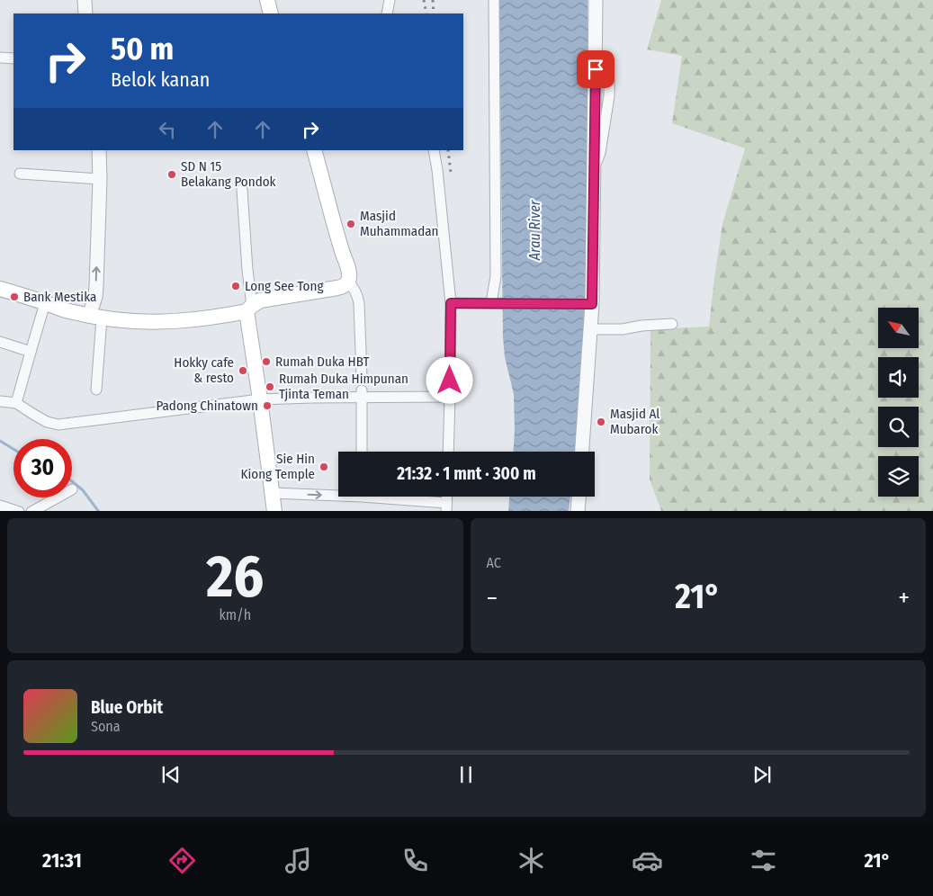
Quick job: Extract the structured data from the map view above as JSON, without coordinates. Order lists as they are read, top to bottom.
{
  "water": ["Arau River"],
  "places": [
    "SD N 15 Belakang Pondok",
    "Masjid Muhammadan",
    "Long See Tong",
    "Bank Mestika",
    "Rumah Duka HBT",
    "Hokky cafe & resto",
    "Rumah Duka Himpunan Tjinta Teman",
    "Padong Chinatown",
    "Masjid Al Mubarok",
    "Sie Hin Kiong Temple"
  ],
  "north": "top left",
  "page": {
    "turn": ["50 m", "Belok kanan"],
    "limit": "30",
    "trip": "21:32 · 1 mnt · 300 m",
    "tile": [
      ["26", "km/h"],
      "AC"
    ],
    "heat": ["−", "21°", "+"],
    "song": ["Blue Orbit", "Sona"],
    "tabs": ["21:31", "21°"]
  }
}
